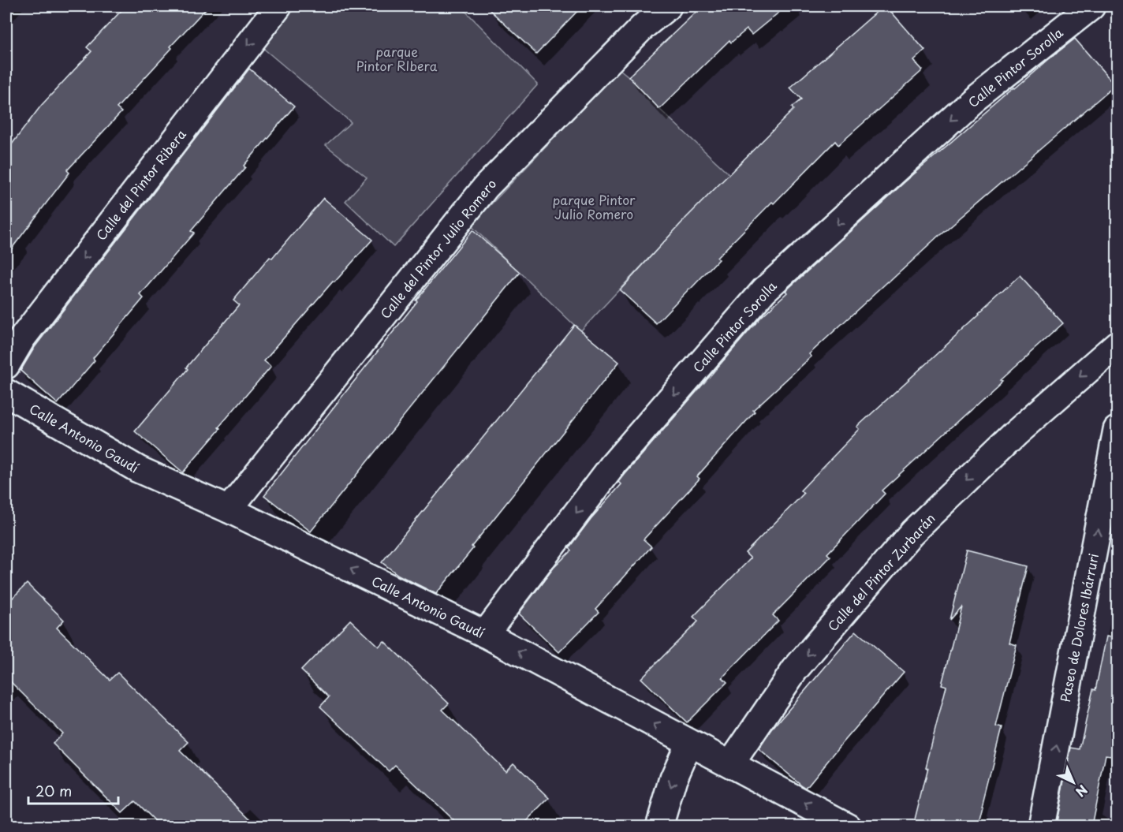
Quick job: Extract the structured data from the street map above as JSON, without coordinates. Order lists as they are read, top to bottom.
{
  "streets": {
    "street": [
      "Calle Pintor Sorolla",
      "Calle del Pintor Ribera",
      "Calle del Pintor Julio Romero",
      "Calle Antonio Gaudí",
      "Calle del Pintor Zurbarán",
      "Paseo de Dolores Ibárruri"
    ]
  },
  "crossings": [
    ["Calle Pintor Sorolla", "Calle Antonio Gaudí"],
    ["Calle del Pintor Julio Romero", "Calle Antonio Gaudí"],
    ["Calle Antonio Gaudí", "Calle del Pintor Zurbarán"]
  ],
  "one_way": [
    "Calle Pintor Sorolla",
    "Calle del Pintor Ribera",
    "Calle Antonio Gaudí",
    "Calle del Pintor Zurbarán",
    "Paseo de Dolores Ibárruri"
  ],
  "parks": ["parque Pintor RIbera", "parque Pintor Julio Romero"],
  "scale_bar": "20 m",
  "north": "bottom right"
}
